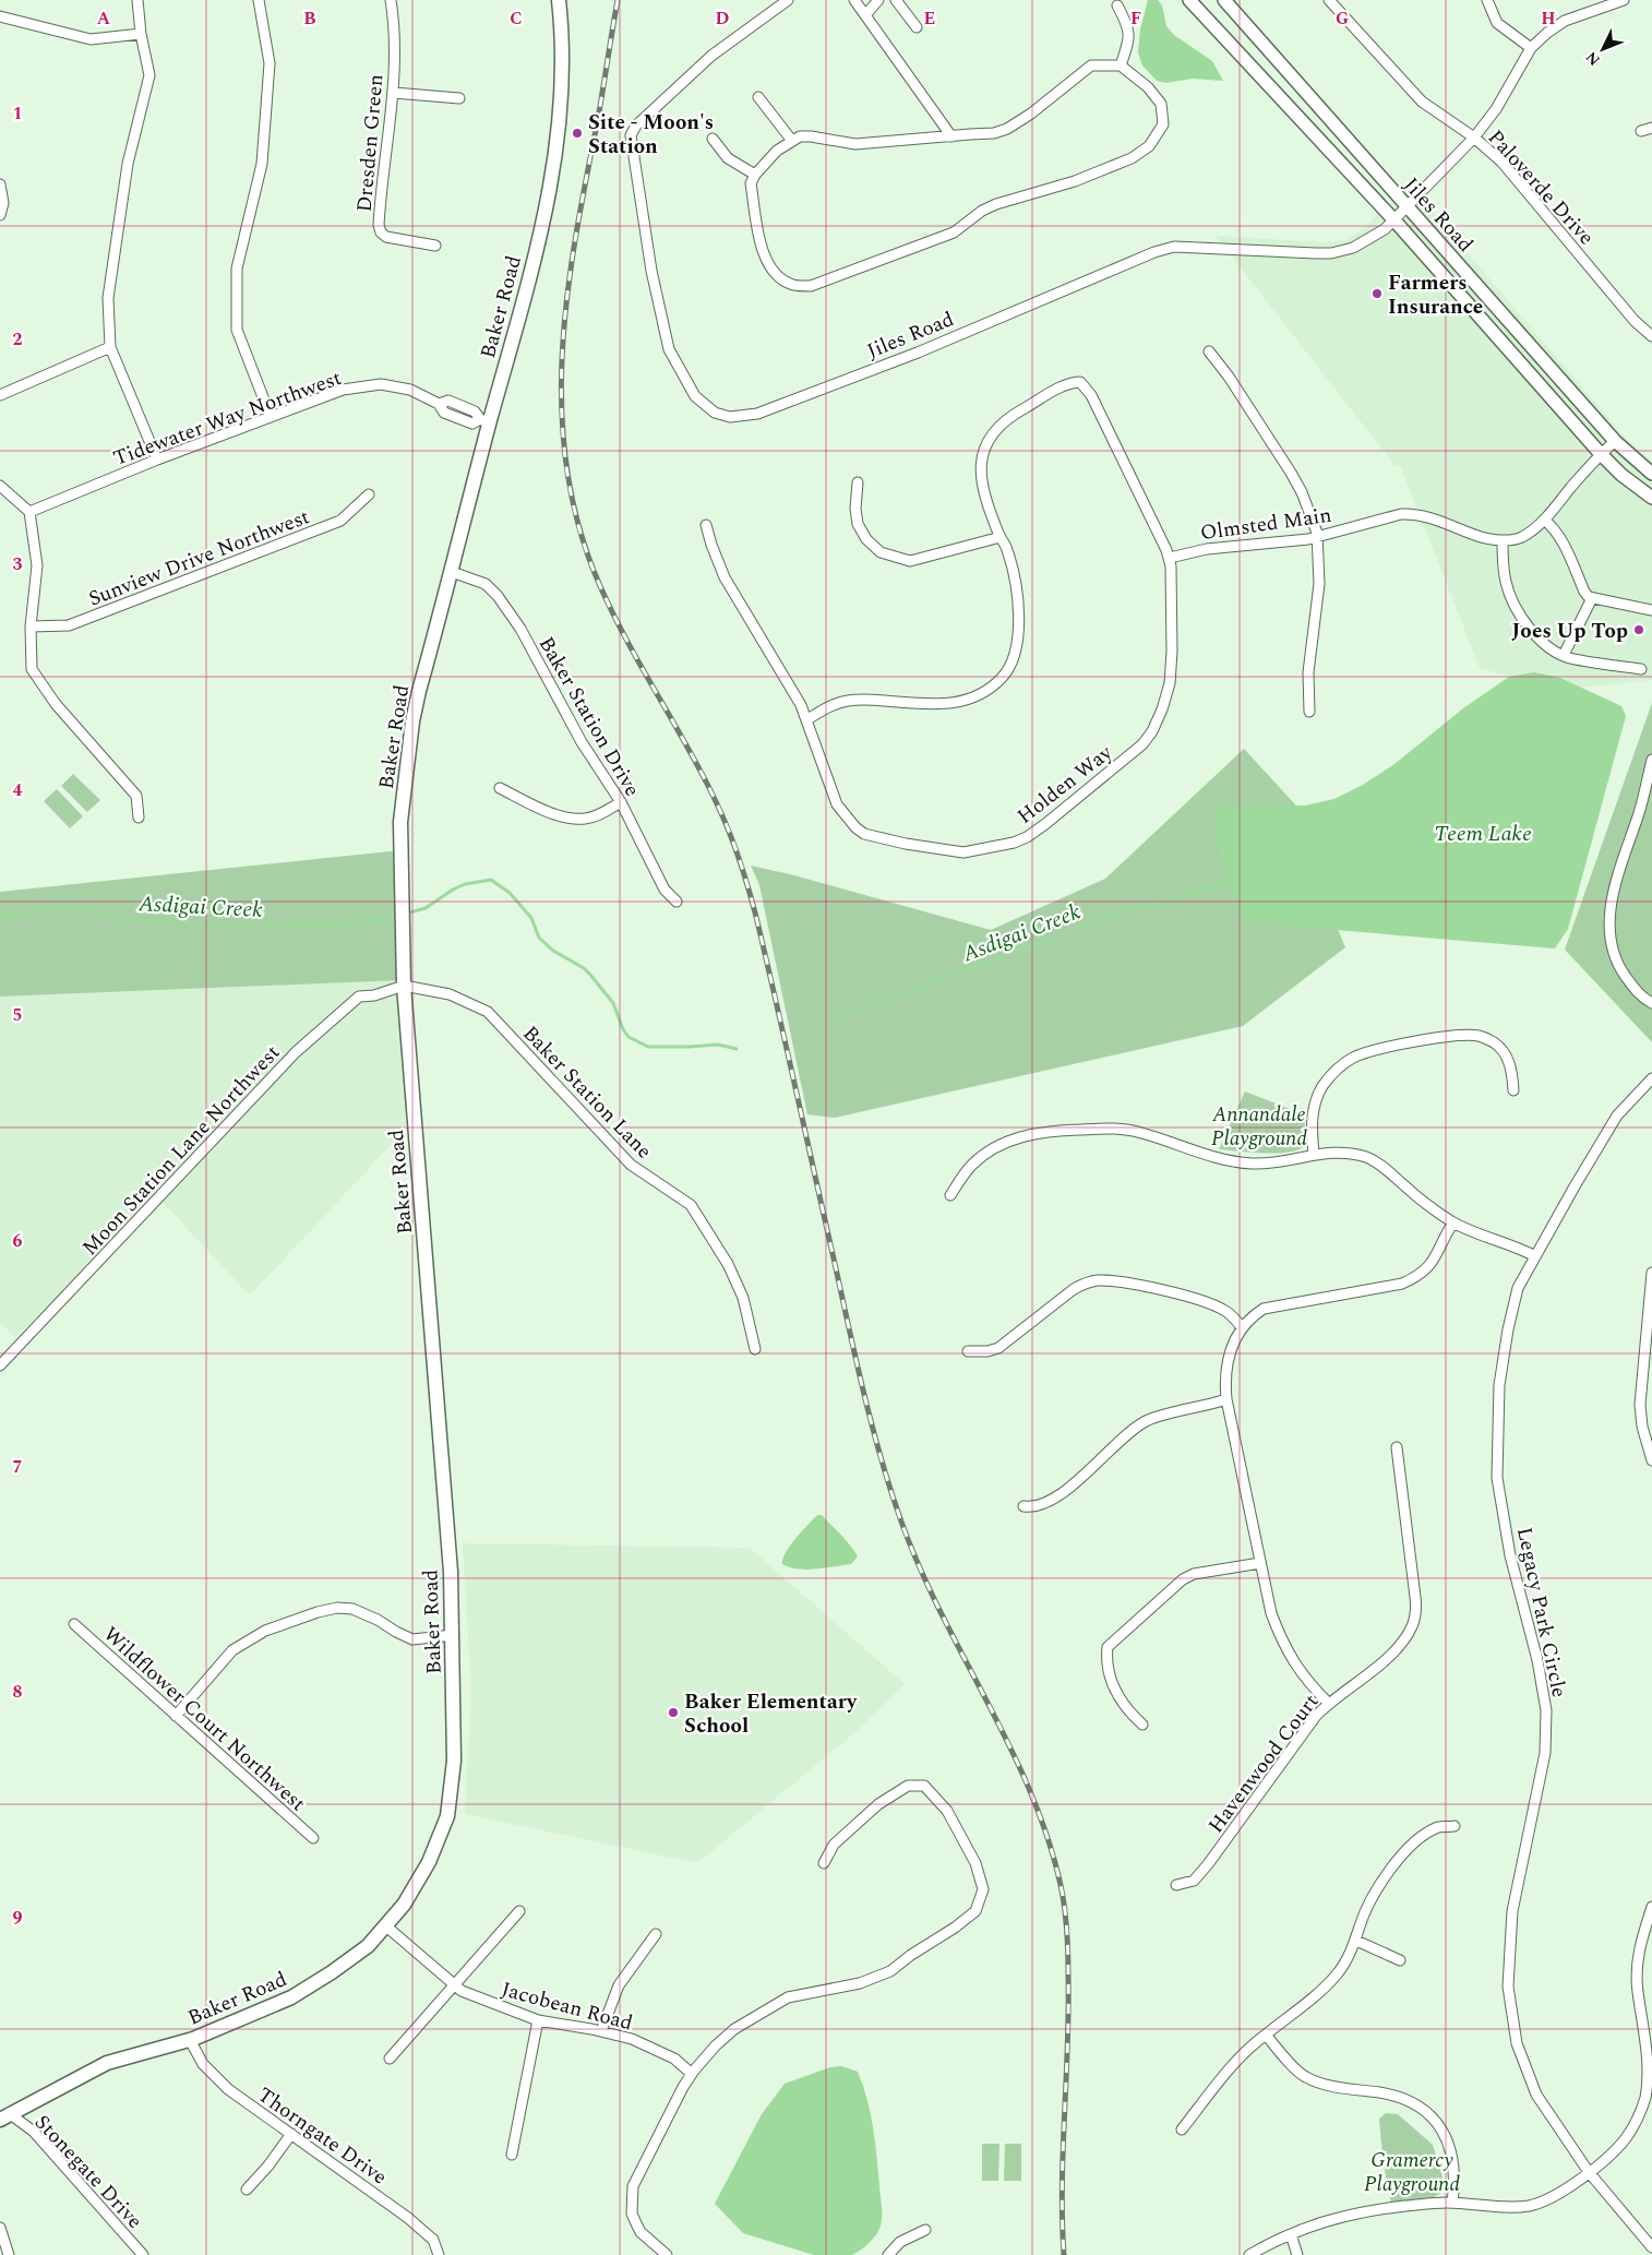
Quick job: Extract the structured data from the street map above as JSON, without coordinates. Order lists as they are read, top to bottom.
{
  "streets": {
    "main road": ["Baker Road"],
    "street": [
      "Dresden Green",
      "Paloverde Drive",
      "Jiles Road",
      "Tidewater Way Northwest",
      "Olmsted Main",
      "Sunview Drive Northwest",
      "Baker Station Drive",
      "Holden Way",
      "Baker Station Lane",
      "Moon Station Lane Northwest",
      "Legacy Park Circle",
      "Wildflower Court Northwest",
      "Havenwood Court",
      "Jacobean Road",
      "Thorngate Drive",
      "Stonegate Drive"
    ]
  },
  "crossings": [
    ["Jiles Road", "Olmsted Main"],
    ["Baker Road", "Tidewater Way Northwest"],
    ["Baker Road", "Baker Station Drive"],
    ["Baker Road", "Baker Station Lane"],
    ["Baker Road", "Moon Station Lane Northwest"],
    ["Baker Road", "Jacobean Road"],
    ["Baker Road", "Thorngate Drive"],
    ["Baker Road", "Stonegate Drive"],
    ["Olmsted Main", "Holden Way"],
    ["Baker Station Lane", "Moon Station Lane Northwest"]
  ],
  "water": ["Teem Lake", "Asdigai Creek"],
  "parks": ["Annandale Playground", "Gramercy Playground"],
  "places": [
    "Site - Moon's Station",
    "Farmers Insurance",
    "Joes Up Top",
    "Baker Elementary School"
  ],
  "north": "bottom left",
  "grid": {
    "columns": [
      "A",
      "B",
      "C",
      "D",
      "E",
      "F",
      "G",
      "H"
    ],
    "rows": [
      "1",
      "2",
      "3",
      "4",
      "5",
      "6",
      "7",
      "8",
      "9"
    ]
  }
}
